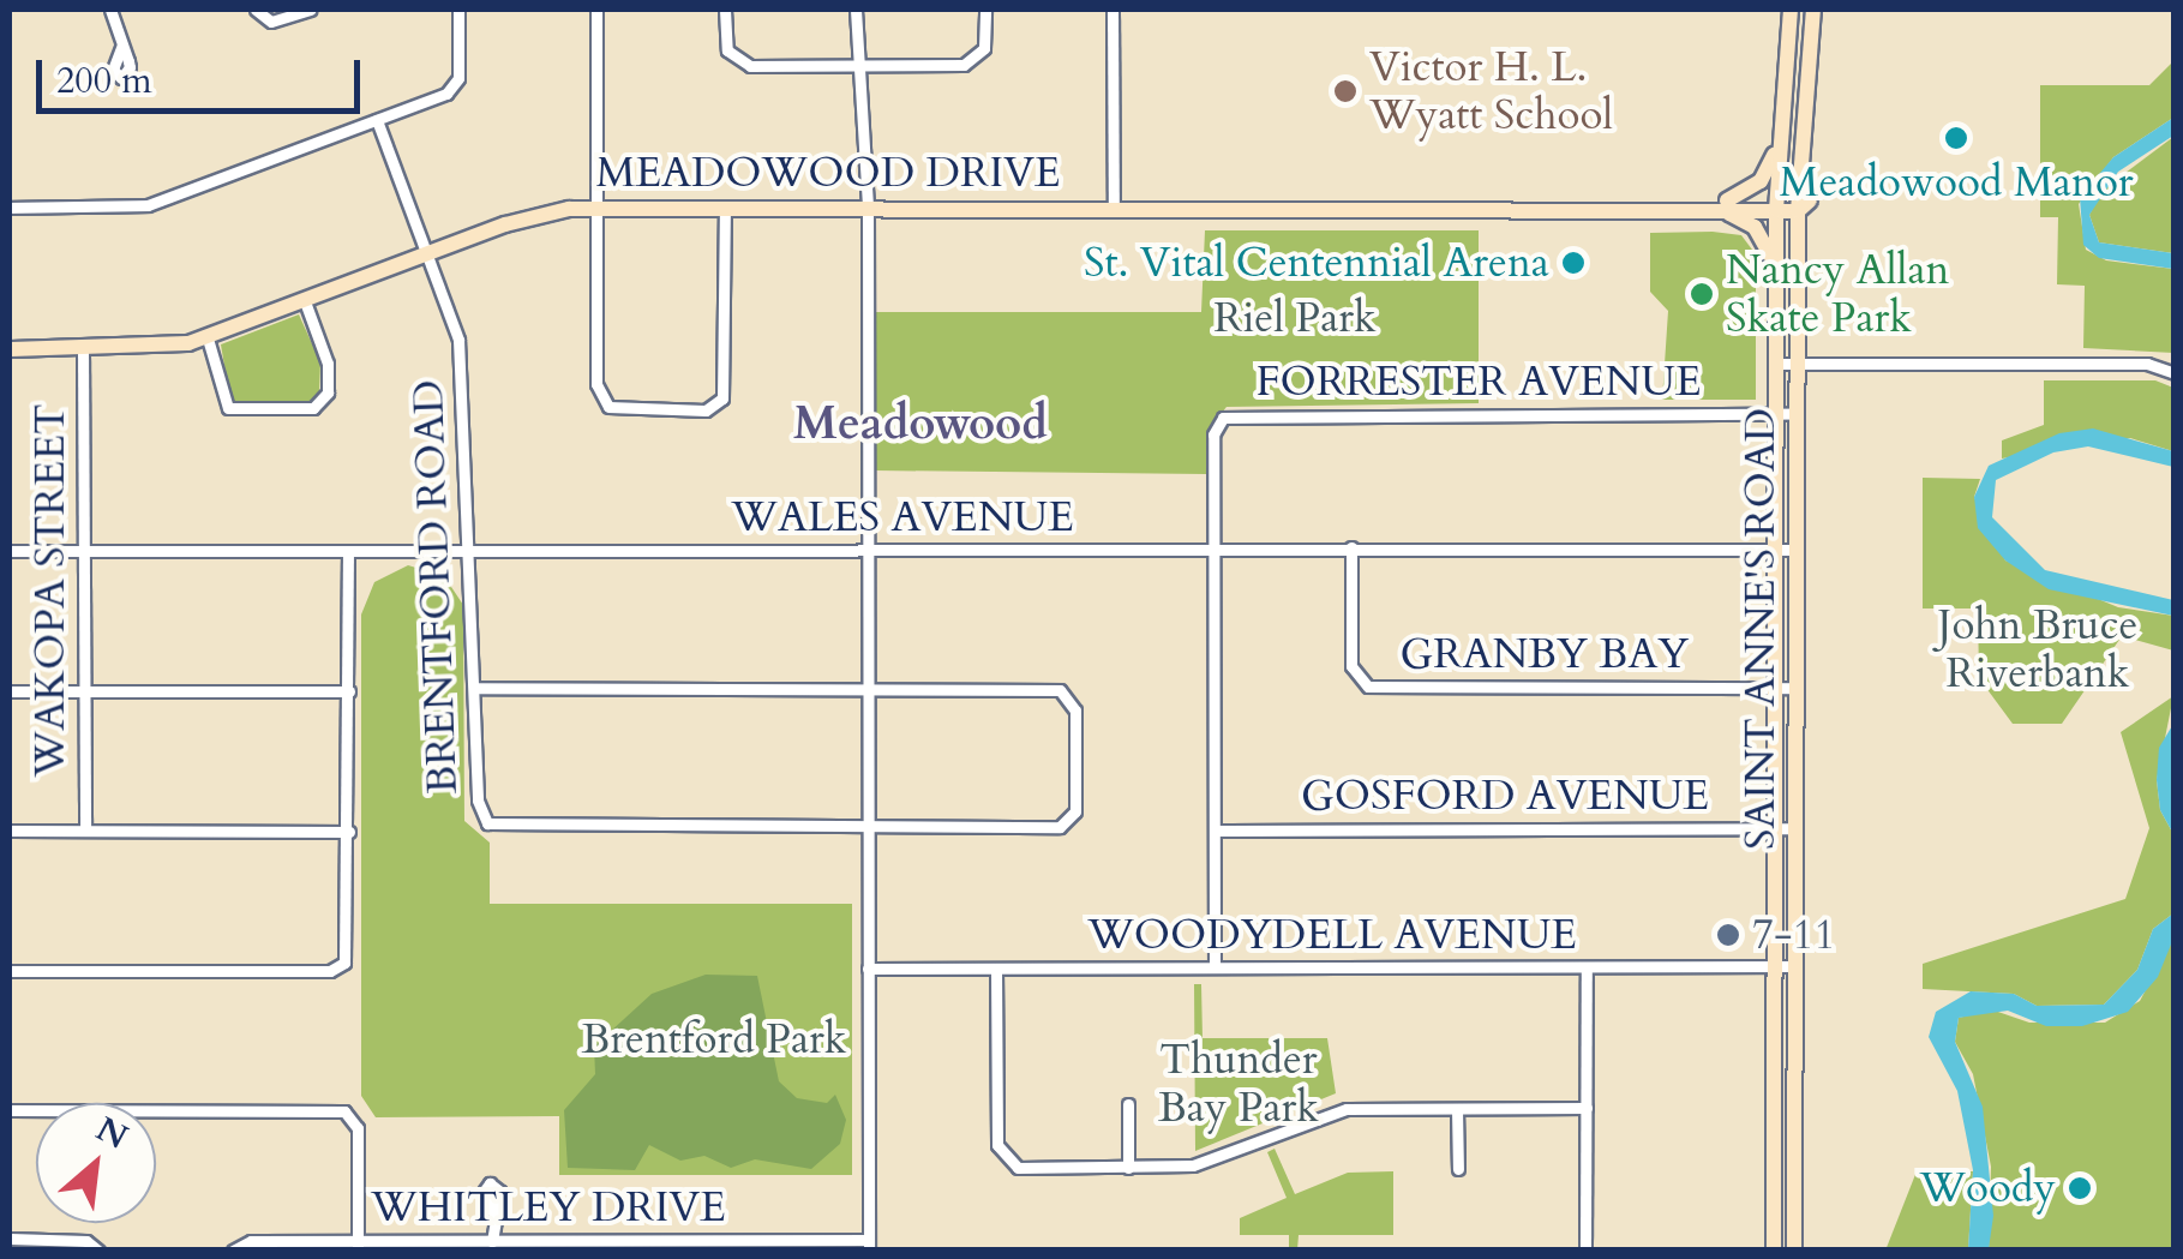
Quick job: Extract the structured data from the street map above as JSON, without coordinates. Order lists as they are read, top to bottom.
{
  "streets": {
    "main road": ["MEADOWOOD DRIVE", "SAINT ANNE'S ROAD"],
    "street": [
      "FORRESTER AVENUE",
      "WALES AVENUE",
      "BRENTFORD ROAD",
      "WAKOPA STREET",
      "GRANBY BAY",
      "GOSFORD AVENUE",
      "WOODYDELL AVENUE",
      "WHITLEY DRIVE"
    ]
  },
  "crossings": [
    ["MEADOWOOD DRIVE", "BRENTFORD ROAD"],
    ["MEADOWOOD DRIVE", "WAKOPA STREET"],
    ["MEADOWOOD DRIVE", "SAINT ANNE'S ROAD"],
    ["FORRESTER AVENUE", "WALES AVENUE"],
    ["FORRESTER AVENUE", "SAINT ANNE'S ROAD"],
    ["WALES AVENUE", "BRENTFORD ROAD"],
    ["WALES AVENUE", "WAKOPA STREET"],
    ["WALES AVENUE", "SAINT ANNE'S ROAD"],
    ["WALES AVENUE", "GRANBY BAY"],
    ["SAINT ANNE'S ROAD", "GRANBY BAY"],
    ["SAINT ANNE'S ROAD", "GOSFORD AVENUE"],
    ["SAINT ANNE'S ROAD", "WOODYDELL AVENUE"]
  ],
  "districts": ["Meadowood"],
  "parks": [
    "Riel Park",
    "John Bruce Riverbank",
    "Brentford Park",
    "Thunder Bay Park"
  ],
  "places": [
    "Victor H. L. Wyatt School",
    "Meadowood Manor",
    "St. Vital Centennial Arena",
    "Nancy Allan Skate Park",
    "7-11",
    "Woody"
  ],
  "scale_bar": "200 m",
  "north": "top right"
}
